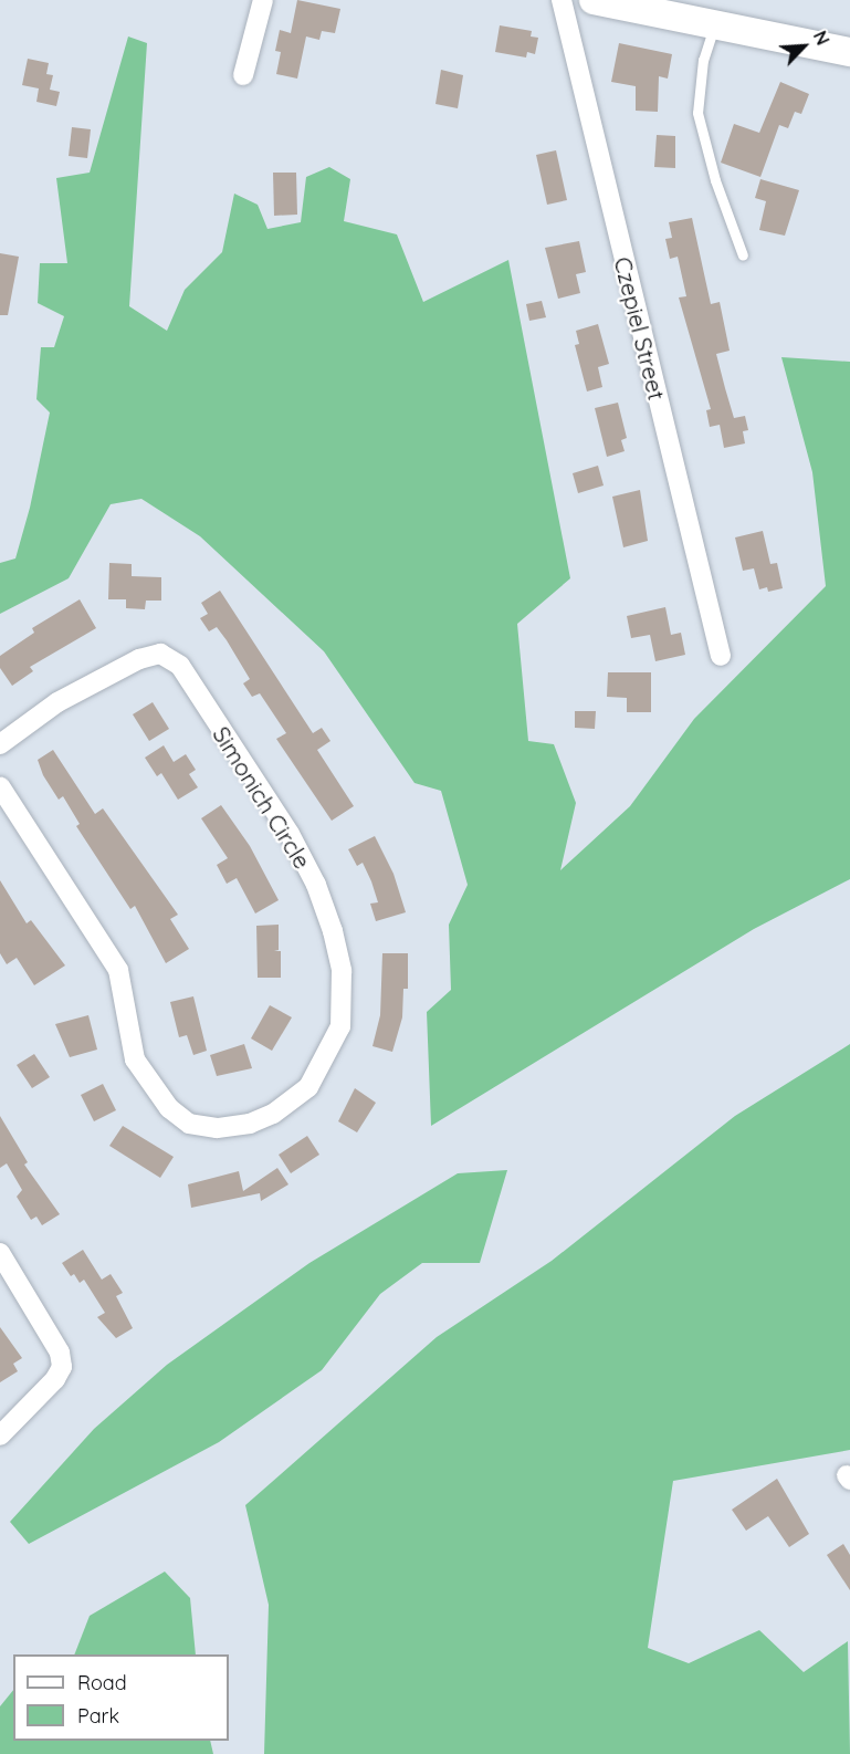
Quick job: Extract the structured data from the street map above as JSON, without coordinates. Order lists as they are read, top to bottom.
{
  "streets": {
    "street": ["Czepiel Street", "Simonich Circle"]
  },
  "legend": ["Road", "Park"],
  "north": "top right"
}
